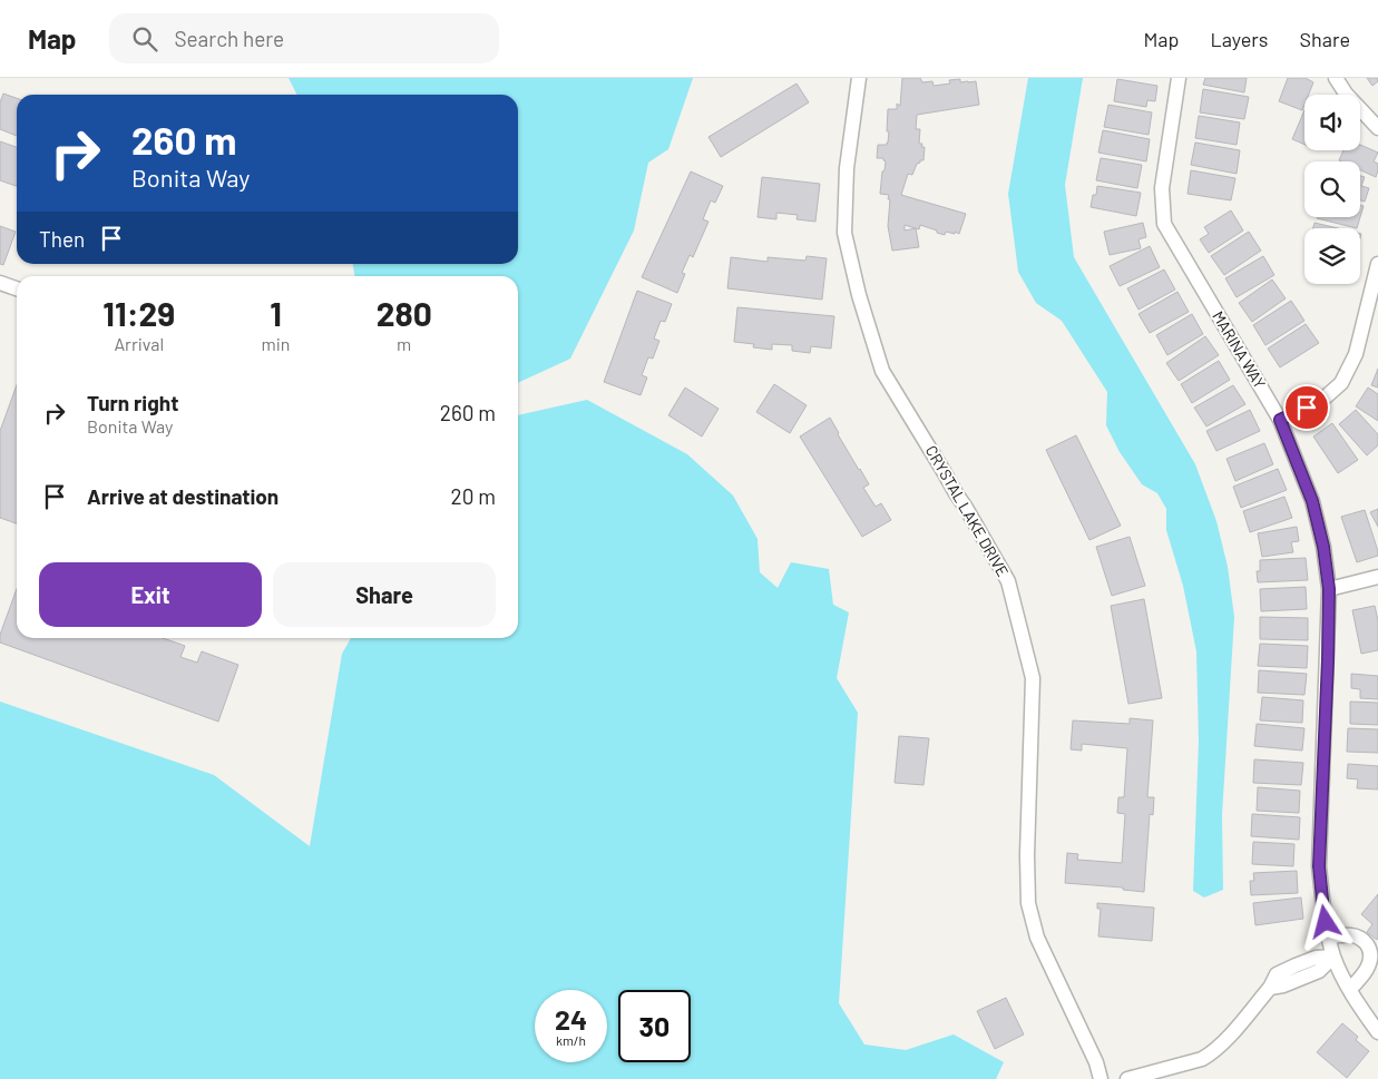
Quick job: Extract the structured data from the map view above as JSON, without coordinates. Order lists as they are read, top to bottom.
{
  "streets": {
    "street": ["MARINA WAY", "CRYSTAL LAKE DRIVE"]
  },
  "page": {
    "header": "Map",
    "search": "Search here",
    "nav": ["Map", "Layers", "Share"],
    "turn": ["260 m", "Bonita Way"],
    "then": "Then",
    "eta": [
      "11:29",
      "Arrival",
      "1",
      "min",
      "280",
      "m"
    ],
    "list": [
      {
        "name": "Turn right",
        "note": "Bonita Way",
        "value": "260 m"
      },
      {
        "name": "Arrive at destination",
        "value": "20 m"
      }
    ],
    "buttons": ["Exit", "Share"],
    "speed": "24 km/h",
    "limit": "30"
  }
}
